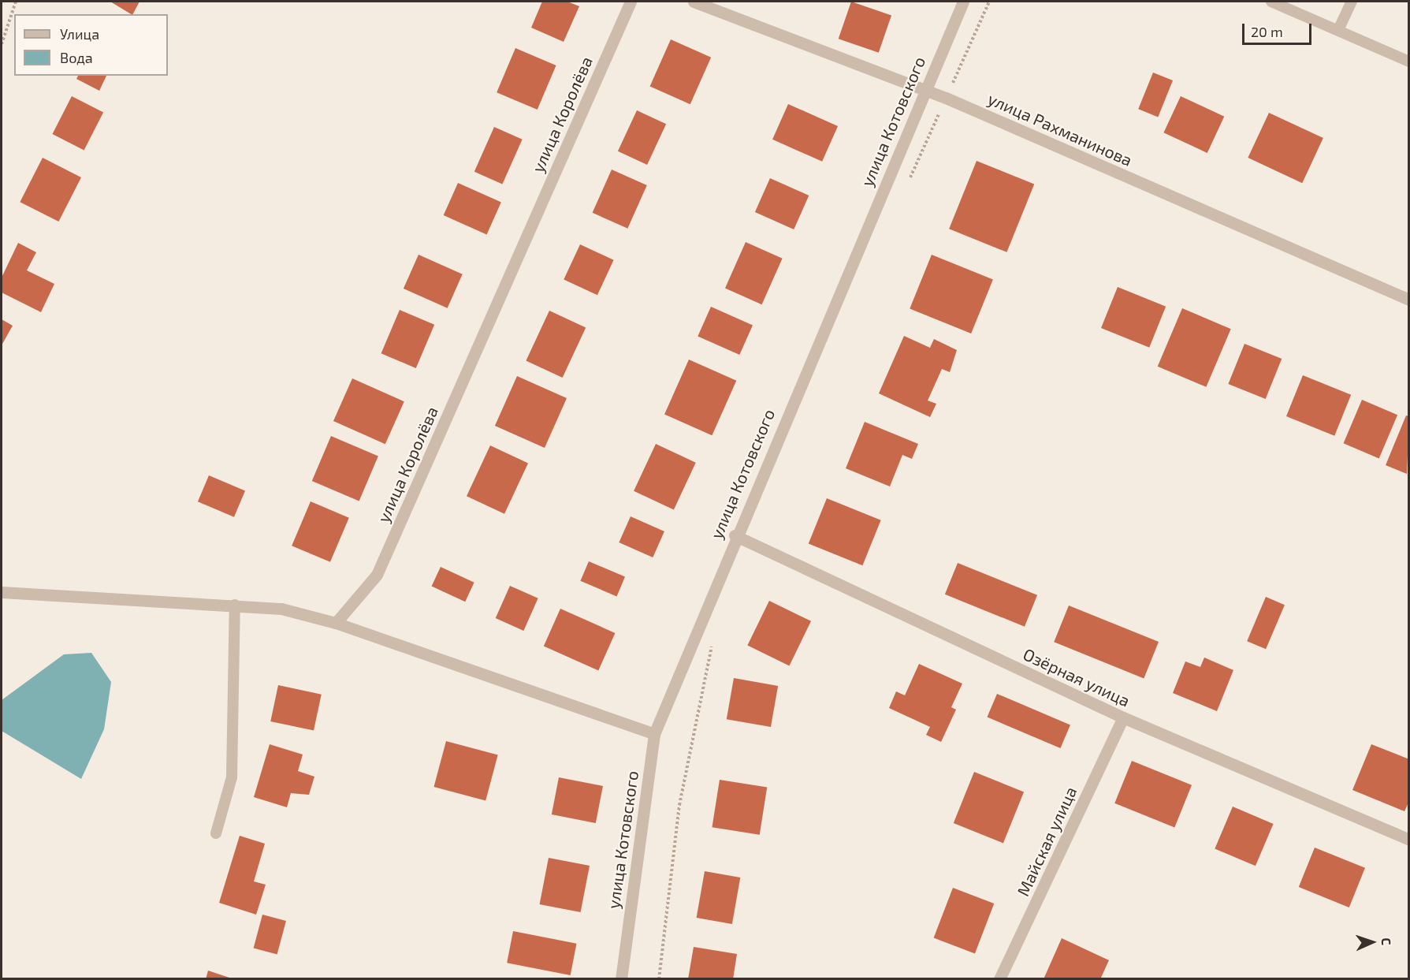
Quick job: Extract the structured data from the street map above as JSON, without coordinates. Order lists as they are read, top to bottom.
{
  "streets": {
    "street": [
      "улица Королёва",
      "улица Котовского",
      "улица Рахманинова",
      "Озёрная улица",
      "Майская улица"
    ]
  },
  "crossings": [
    ["улица Котовского", "улица Рахманинова"],
    ["улица Котовского", "Озёрная улица"],
    ["Озёрная улица", "Майская улица"]
  ],
  "legend": ["Улица", "Вода"],
  "scale_bar": "20 m",
  "north": "right"
}
